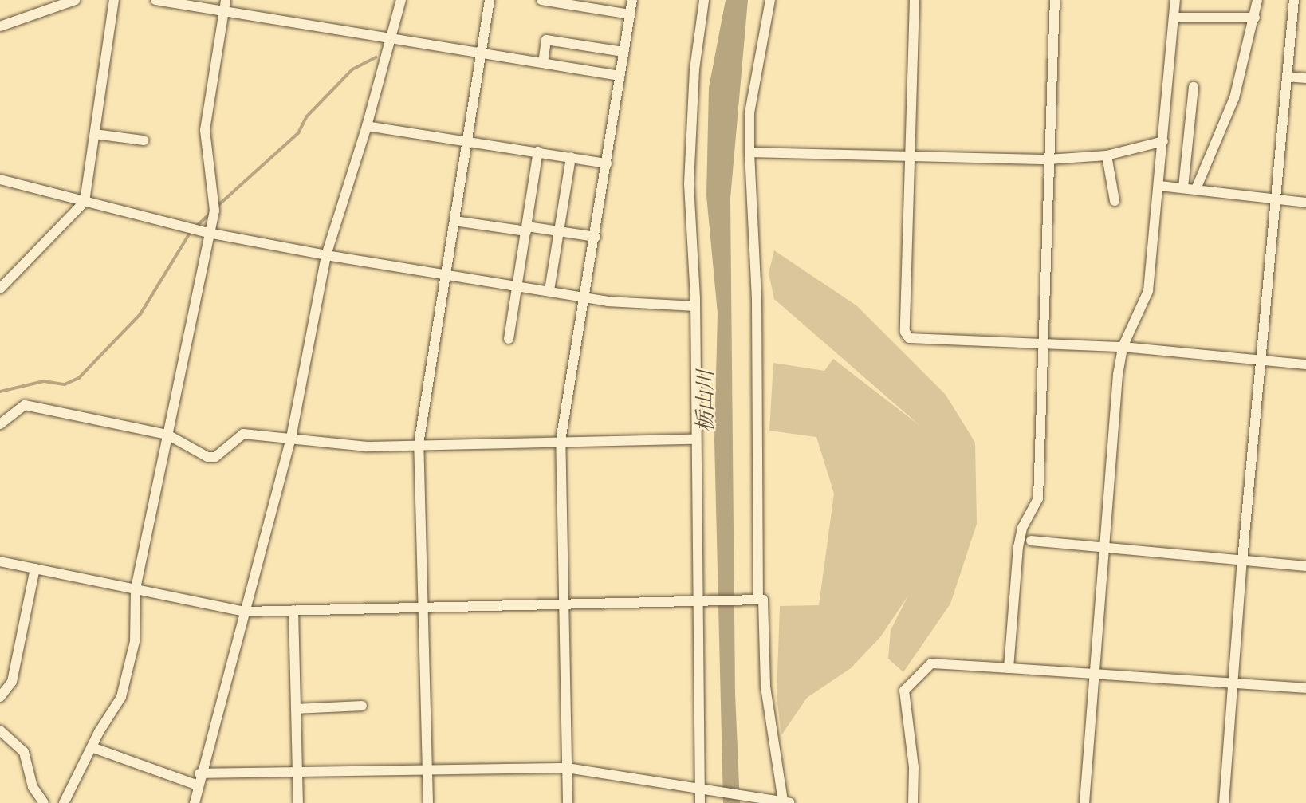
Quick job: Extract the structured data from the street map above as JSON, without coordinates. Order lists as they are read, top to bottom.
{
  "water": ["栃山川"]
}
